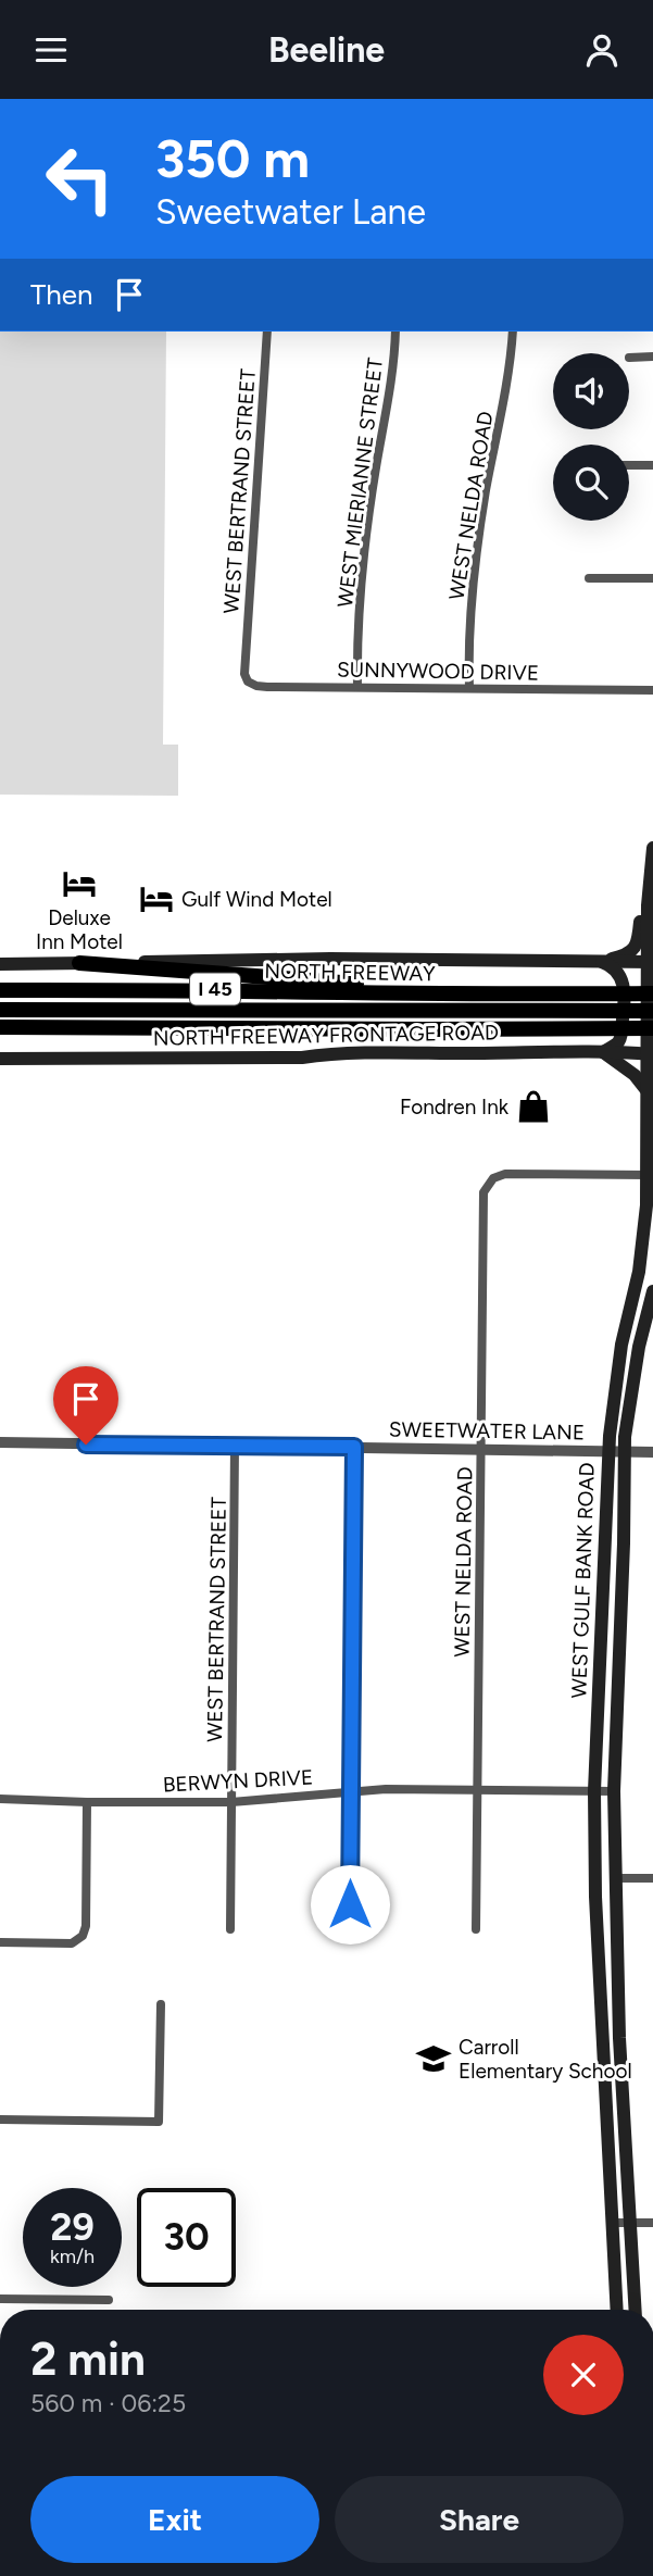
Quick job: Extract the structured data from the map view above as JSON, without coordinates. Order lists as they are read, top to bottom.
{
  "streets": {
    "highway": ["NORTH FREEWAY", "I 45"],
    "main road": ["NORTH FREEWAY FRONTAGE ROAD", "WEST GULF BANK ROAD"],
    "street": [
      "WEST MIERIANNE STREET",
      "WEST BERTRAND STREET",
      "WEST NELDA ROAD",
      "SUNNYWOOD DRIVE",
      "SWEETWATER LANE",
      "BERWYN DRIVE"
    ]
  },
  "crossings": [
    ["WEST MIERIANNE STREET", "SUNNYWOOD DRIVE"],
    ["WEST BERTRAND STREET", "SUNNYWOOD DRIVE"],
    ["WEST BERTRAND STREET", "SWEETWATER LANE"],
    ["WEST BERTRAND STREET", "BERWYN DRIVE"],
    ["WEST NELDA ROAD", "SUNNYWOOD DRIVE"],
    ["WEST NELDA ROAD", "SWEETWATER LANE"],
    ["WEST NELDA ROAD", "WEST GULF BANK ROAD"],
    ["WEST NELDA ROAD", "BERWYN DRIVE"],
    ["NORTH FREEWAY FRONTAGE ROAD", "WEST GULF BANK ROAD"],
    ["SWEETWATER LANE", "WEST GULF BANK ROAD"],
    ["WEST GULF BANK ROAD", "BERWYN DRIVE"]
  ],
  "places": {
    "hotel": ["Deluxe Inn Motel", "Gulf Wind Motel"],
    "shop": ["Fondren Ink"],
    "school or university": ["Carroll Elementary School"]
  },
  "page": {
    "header": "Beeline",
    "turn": ["350 m", "Sweetwater Lane"],
    "then": "Then",
    "speed": "29 km/h",
    "limit": "30",
    "heading": ["2 min", "560 m · 06:25"],
    "buttons": ["Exit", "Share"]
  }
}
